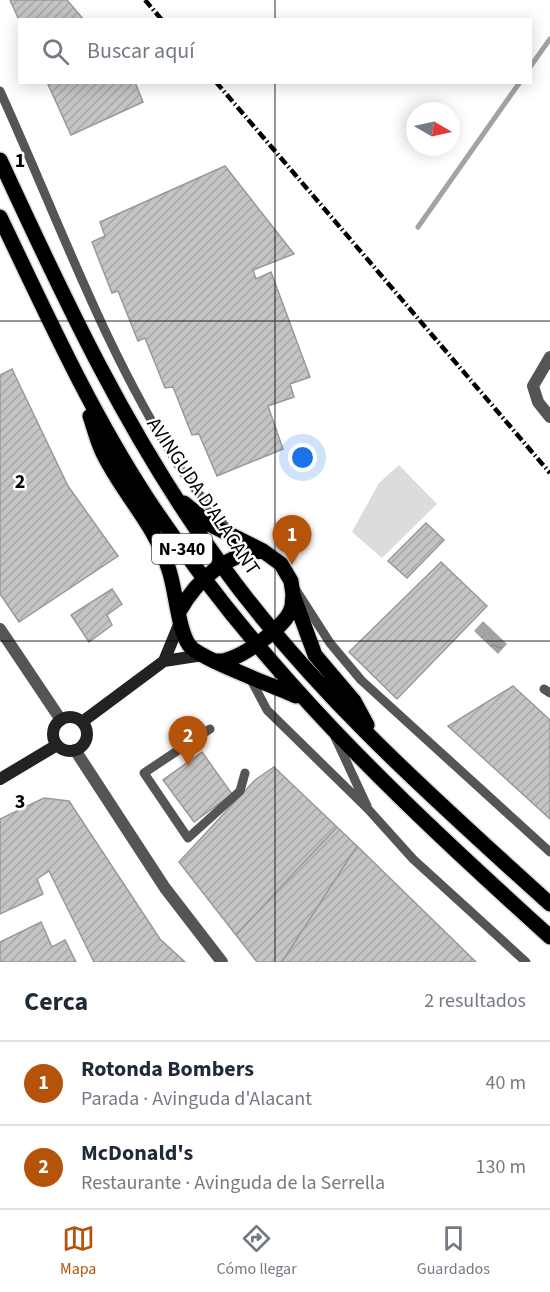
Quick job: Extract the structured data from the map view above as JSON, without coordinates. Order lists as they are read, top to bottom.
{
  "streets": {
    "main road": ["AVINGUDA D'ALACANT", "N-340"]
  },
  "north": "right",
  "page": {
    "search": "Buscar aquí",
    "pins": ["1", "2"],
    "heading": ["Cerca", "2 resultados"],
    "list": [
      {
        "mark": "1",
        "name": "Rotonda Bombers",
        "note": "Parada · Avinguda d'Alacant",
        "value": "40 m"
      },
      {
        "mark": "2",
        "name": "McDonald's",
        "note": "Restaurante · Avinguda de la Serrella",
        "value": "130 m"
      }
    ],
    "nav": ["Mapa", "Cómo llegar", "Guardados"]
  },
  "grid": {
    "rows": ["1", "2", "3"]
  }
}
